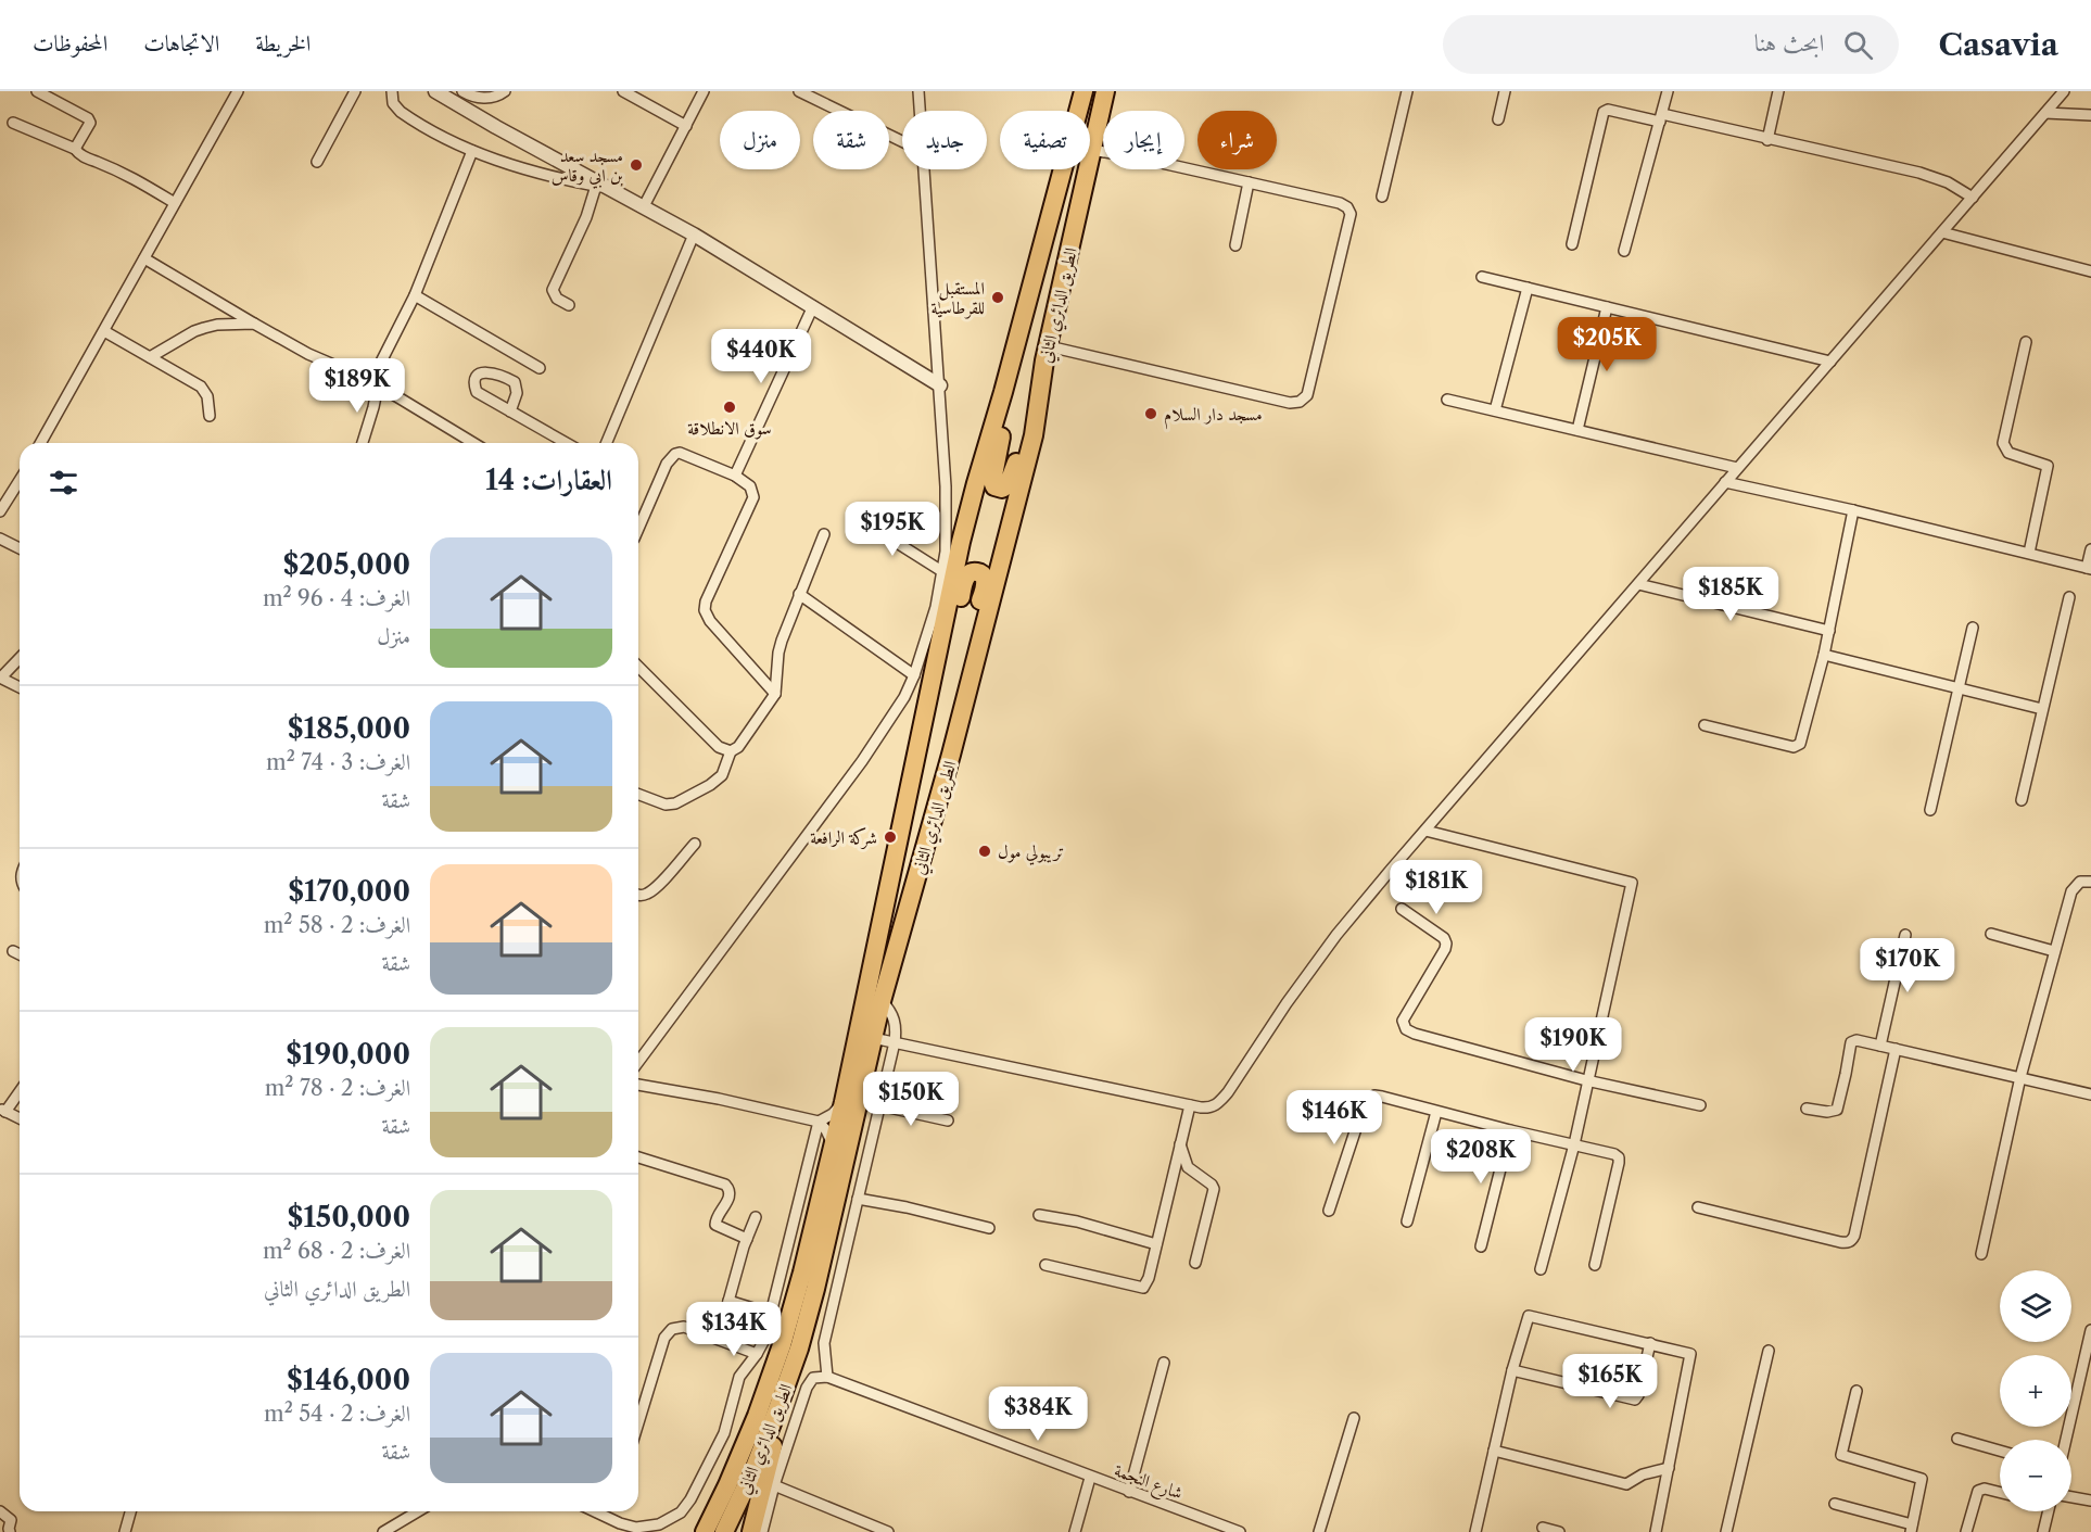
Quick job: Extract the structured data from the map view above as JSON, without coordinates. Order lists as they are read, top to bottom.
{
  "streets": {
    "highway": ["الطريق الدائري الثاني"],
    "street": ["شارع النجمة"]
  },
  "places": [
    "مسجد سعد بن ابي وقاس",
    "المستقبل للقرطاسية",
    "سوق الانطلاقة",
    "مسجد دار السلام",
    "شركة الرافعة",
    "تريبولي مول"
  ],
  "page": {
    "header": "Casavia",
    "search": "ابحث هنا",
    "nav": ["الخريطة", "الاتجاهات", "المحفوظات"],
    "chip": [
      "شراء",
      "إيجار",
      "تصفية",
      "جديد",
      "شقة",
      "منزل"
    ],
    "price": [
      "$205K",
      "$440K",
      "$189K",
      "$195K",
      "$185K",
      "$181K",
      "$170K",
      "$190K",
      "$150K",
      "$146K",
      "$208K",
      "$134K",
      "$165K",
      "$384K"
    ],
    "heading": "العقارات: 14",
    "list": [
      {
        "name": "$205,000",
        "note": "الغرف: 4 · 96 m² · منزل"
      },
      {
        "name": "$185,000",
        "note": "الغرف: 3 · 74 m² · شقة"
      },
      {
        "name": "$170,000",
        "note": "الغرف: 2 · 58 m² · شقة"
      },
      {
        "name": "$190,000",
        "note": "الغرف: 2 · 78 m² · شقة"
      },
      {
        "name": "$150,000",
        "note": "الغرف: 2 · 68 m² · الطريق الدائري الثاني"
      },
      {
        "name": "$146,000",
        "note": "الغرف: 2 · 54 m² · شقة"
      }
    ],
    "map_buttons": ["+", "−"]
  }
}
